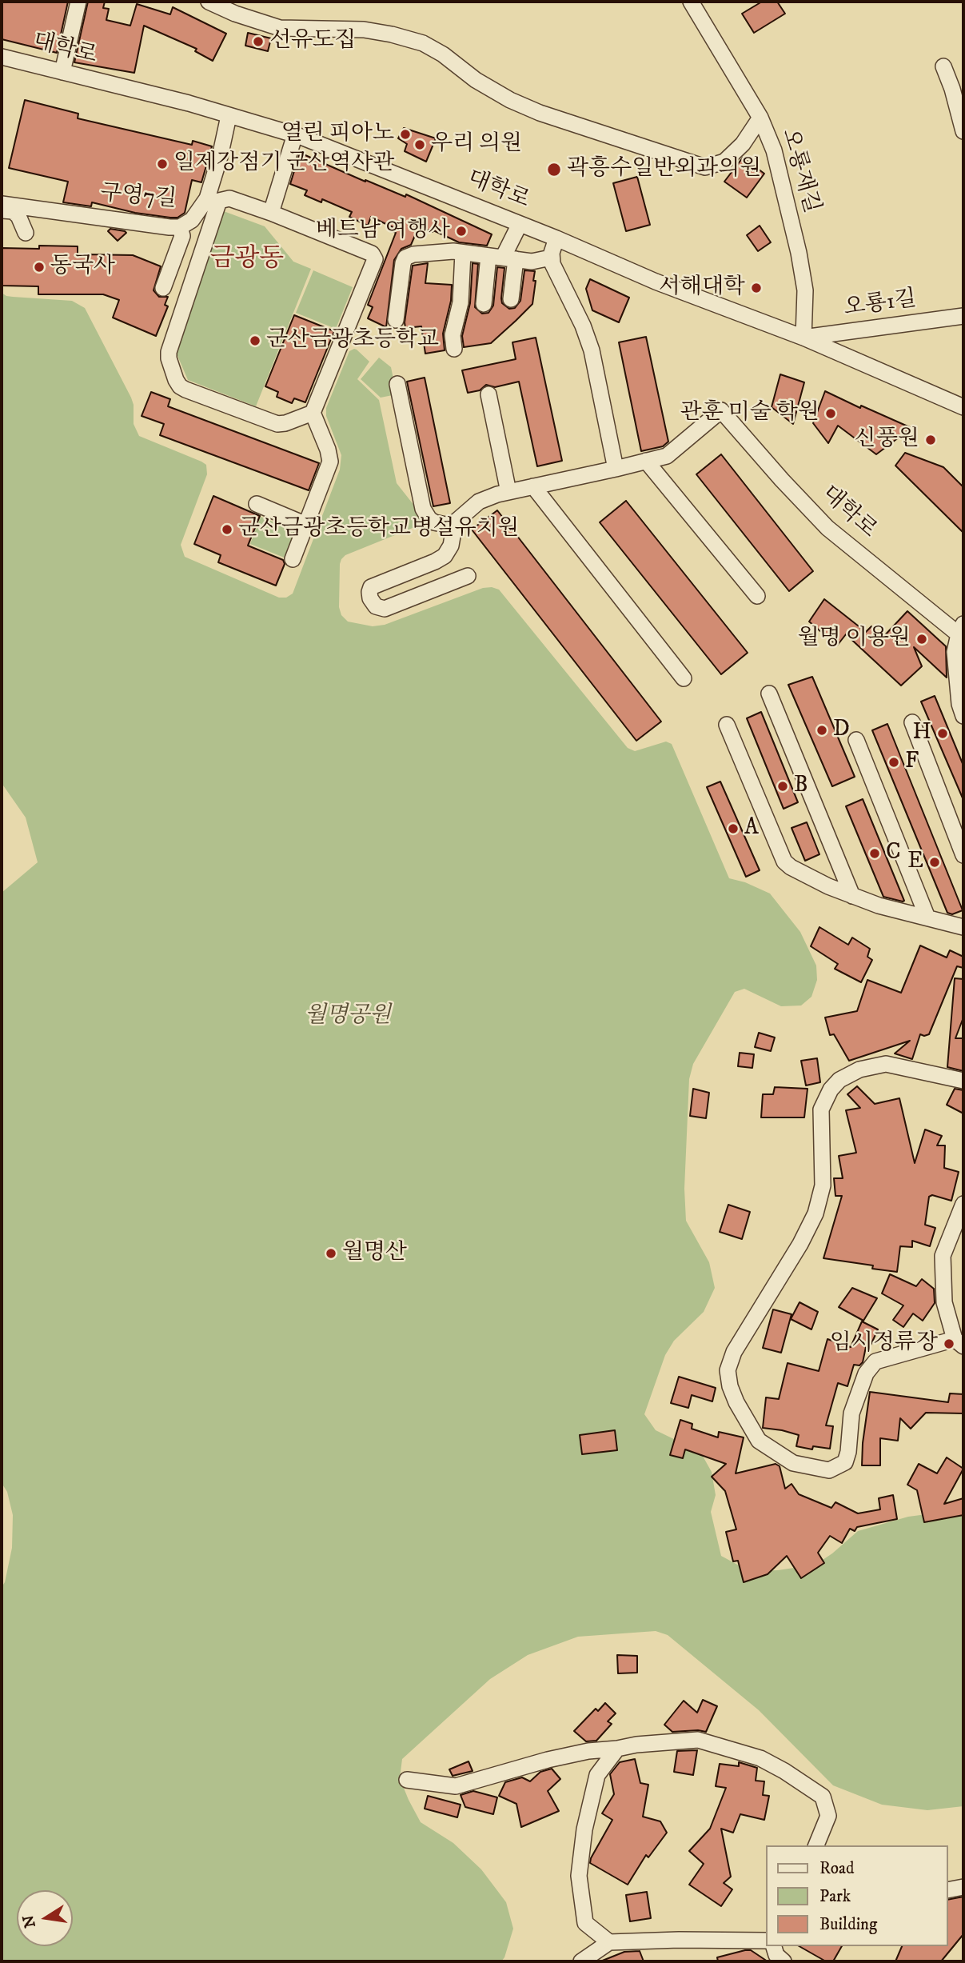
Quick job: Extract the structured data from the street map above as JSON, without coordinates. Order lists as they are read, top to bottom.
{
  "streets": {
    "street": [
      "대학로",
      "오룡재길",
      "구영7길",
      "오룡1길"
    ]
  },
  "crossings": [
    ["대학로", "오룡재길"],
    ["대학로", "구영7길"],
    ["대학로", "오룡1길"],
    ["오룡재길", "오룡1길"]
  ],
  "districts": ["금광동"],
  "parks": ["월명공원"],
  "places": [
    "선유도집",
    "열린 피아노",
    "우리 의원",
    "일제강점기 군산역사관",
    "곽흥수일반외과의원",
    "베트남 여행사",
    "동국사",
    "서해대학",
    "군산금광초등학교",
    "관훈 미술 학원",
    "신풍원",
    "군산금광초등학교병설유치원",
    "월명 이용원",
    "D",
    "H",
    "F",
    "B",
    "A",
    "C",
    "E",
    "월명산",
    "임시정류장"
  ],
  "legend": ["Road", "Park", "Building"],
  "north": "left"
}
